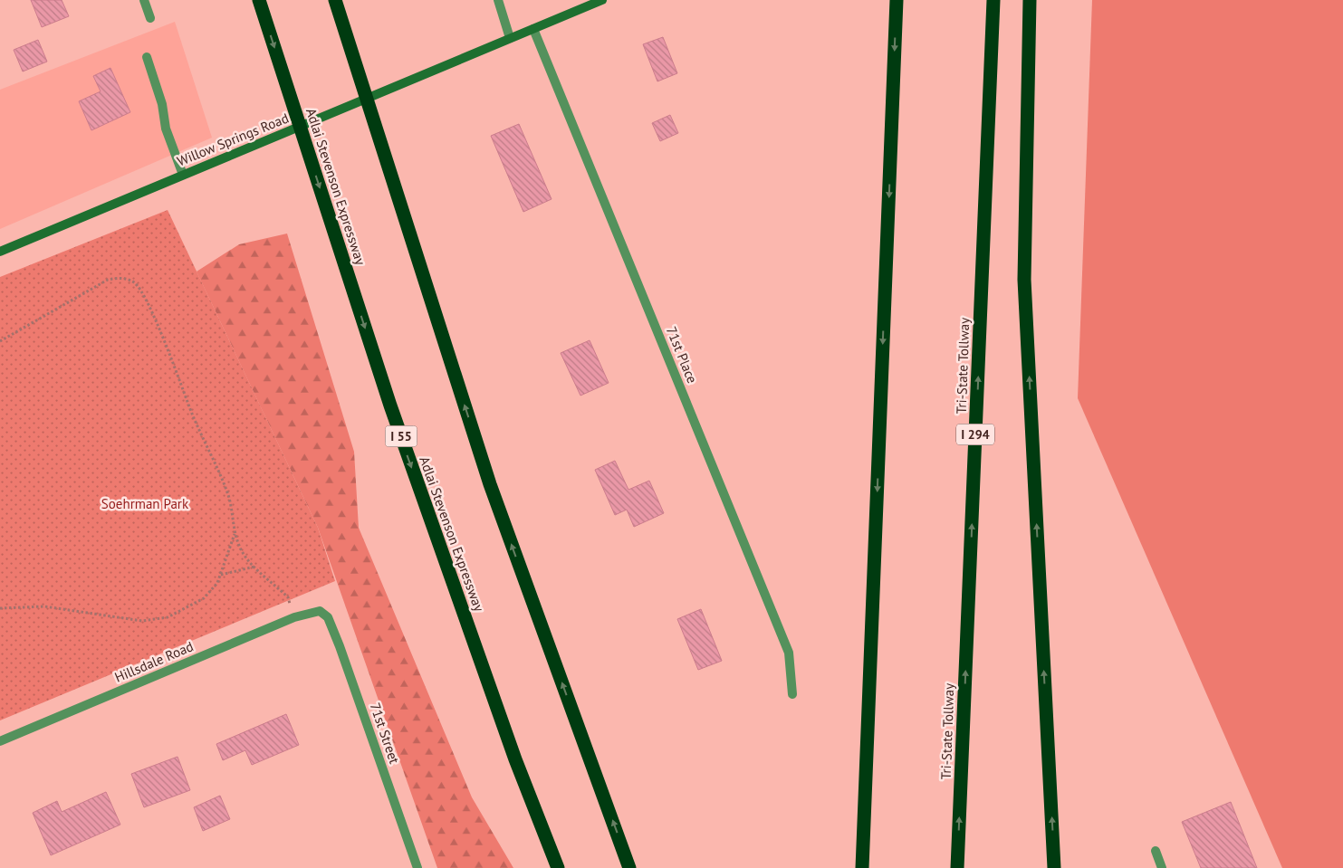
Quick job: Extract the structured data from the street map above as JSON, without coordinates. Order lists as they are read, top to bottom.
{
  "streets": {
    "highway": [
      "Adlai Stevenson Expressway",
      "Tri-State Tollway",
      "I 294",
      "I 55"
    ],
    "main road": ["Willow Springs Road"],
    "street": ["71st Place", "Hillsdale Road", "71st Street"]
  },
  "crossings": [
    ["Willow Springs Road", "71st Place"],
    ["Hillsdale Road", "71st Street"]
  ],
  "parks": ["Soehrman Park"]
}
